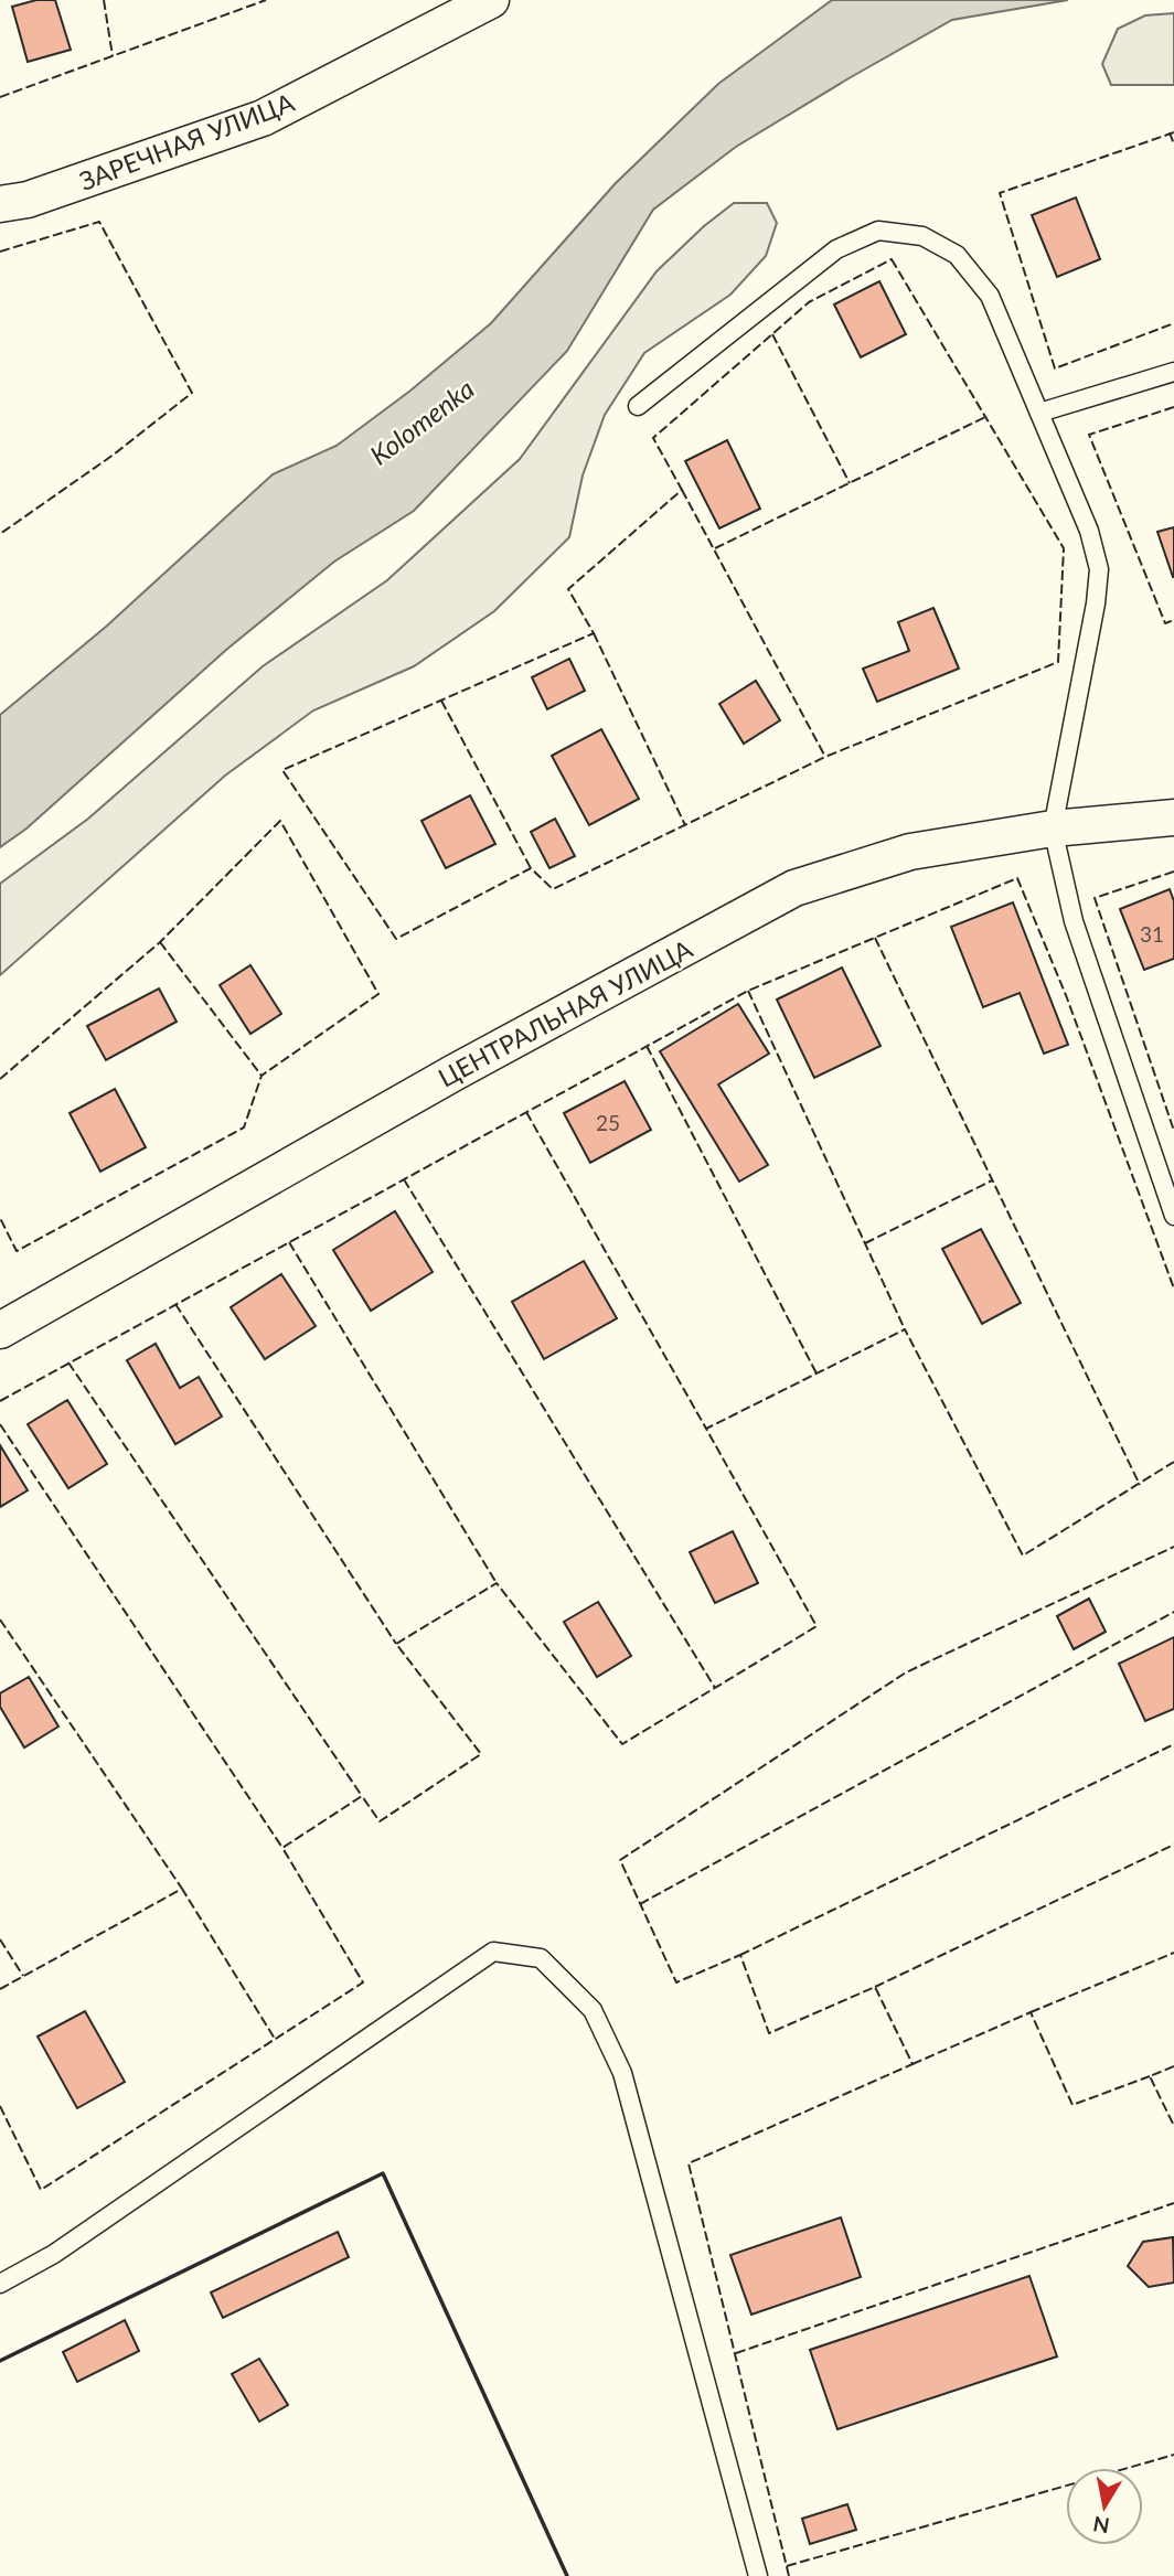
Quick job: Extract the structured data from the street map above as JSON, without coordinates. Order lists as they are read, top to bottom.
{
  "streets": {
    "street": ["ЗАРЕЧНАЯ УЛИЦА", "ЦЕНТРАЛЬНАЯ УЛИЦА"]
  },
  "water": ["Kolomenka"],
  "house_numbers": ["31", "25"],
  "north": "bottom"
}
